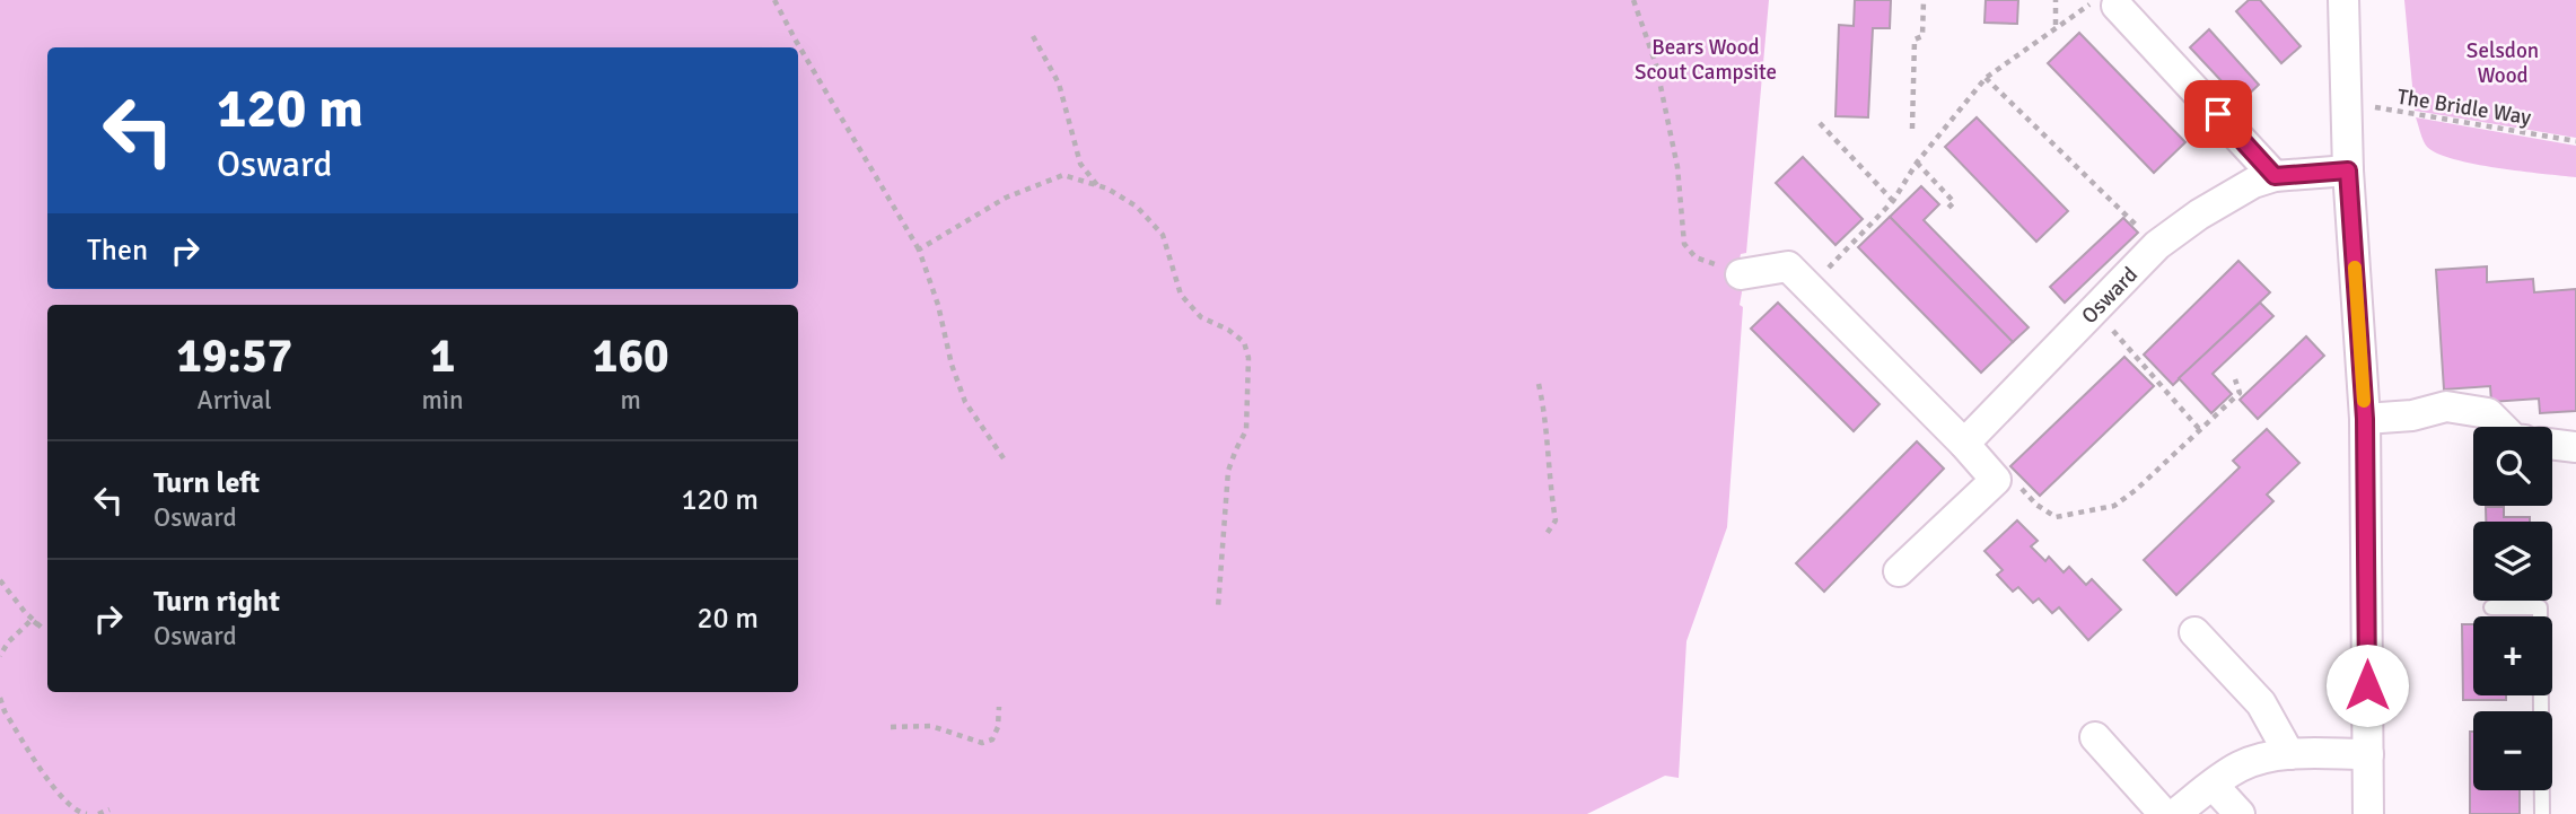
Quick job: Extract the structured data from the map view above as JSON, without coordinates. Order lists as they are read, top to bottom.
{
  "streets": {
    "street": ["Osward"],
    "path": ["The Bridle Way"]
  },
  "parks": ["Bears Wood Scout Campsite", "Selsdon Wood"],
  "page": {
    "turn": ["120 m", "Osward"],
    "then": "Then",
    "eta": [
      "19:57",
      "Arrival",
      "1",
      "min",
      "160",
      "m"
    ],
    "map_buttons": ["+", "−"],
    "list": [
      {
        "name": "Turn left",
        "note": "Osward",
        "value": "120 m"
      },
      {
        "name": "Turn right",
        "note": "Osward",
        "value": "20 m"
      }
    ]
  }
}
